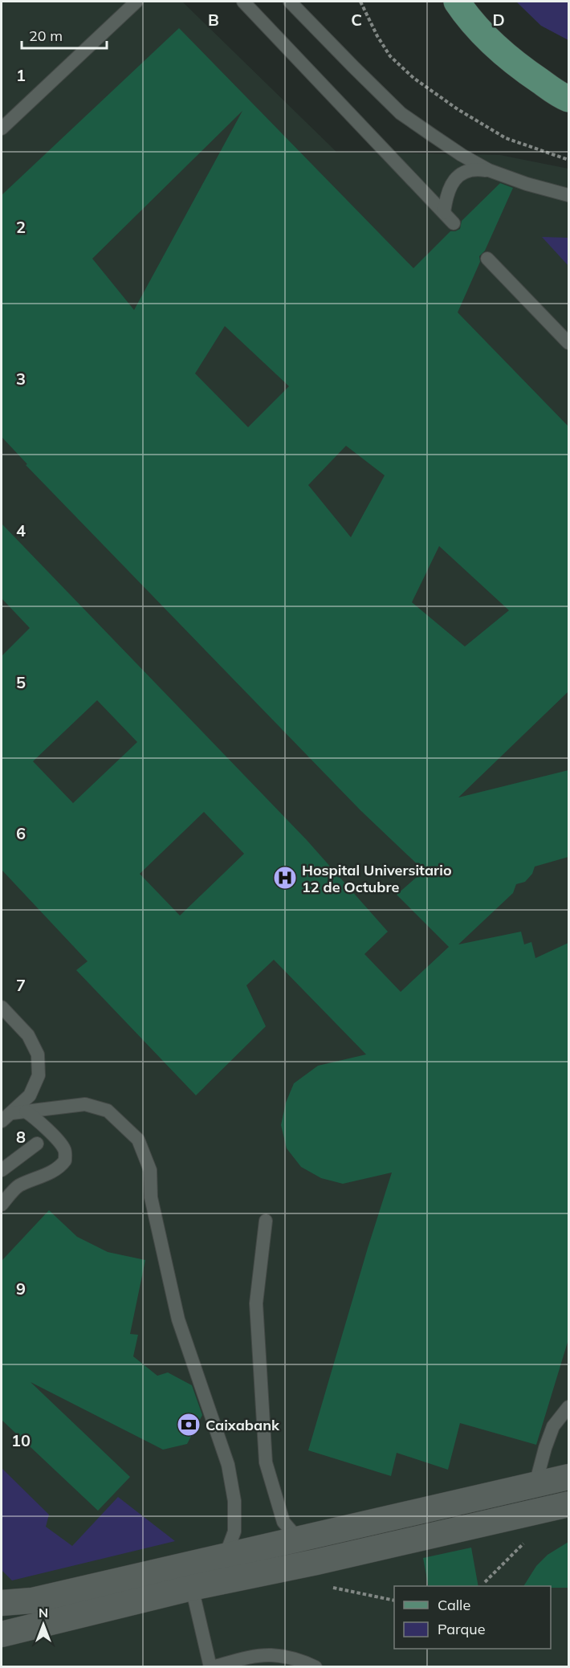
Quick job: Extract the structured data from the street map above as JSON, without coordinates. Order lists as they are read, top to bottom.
{
  "places": {
    "hospital": ["Hospital Universitario 12 de Octubre"],
    "bank": ["Caixabank"]
  },
  "legend": ["Calle", "Parque"],
  "scale_bar": "20 m",
  "north": "top",
  "grid": {
    "columns": ["B", "C", "D"],
    "rows": [
      "1",
      "2",
      "3",
      "4",
      "5",
      "6",
      "7",
      "8",
      "9",
      "10"
    ]
  }
}
